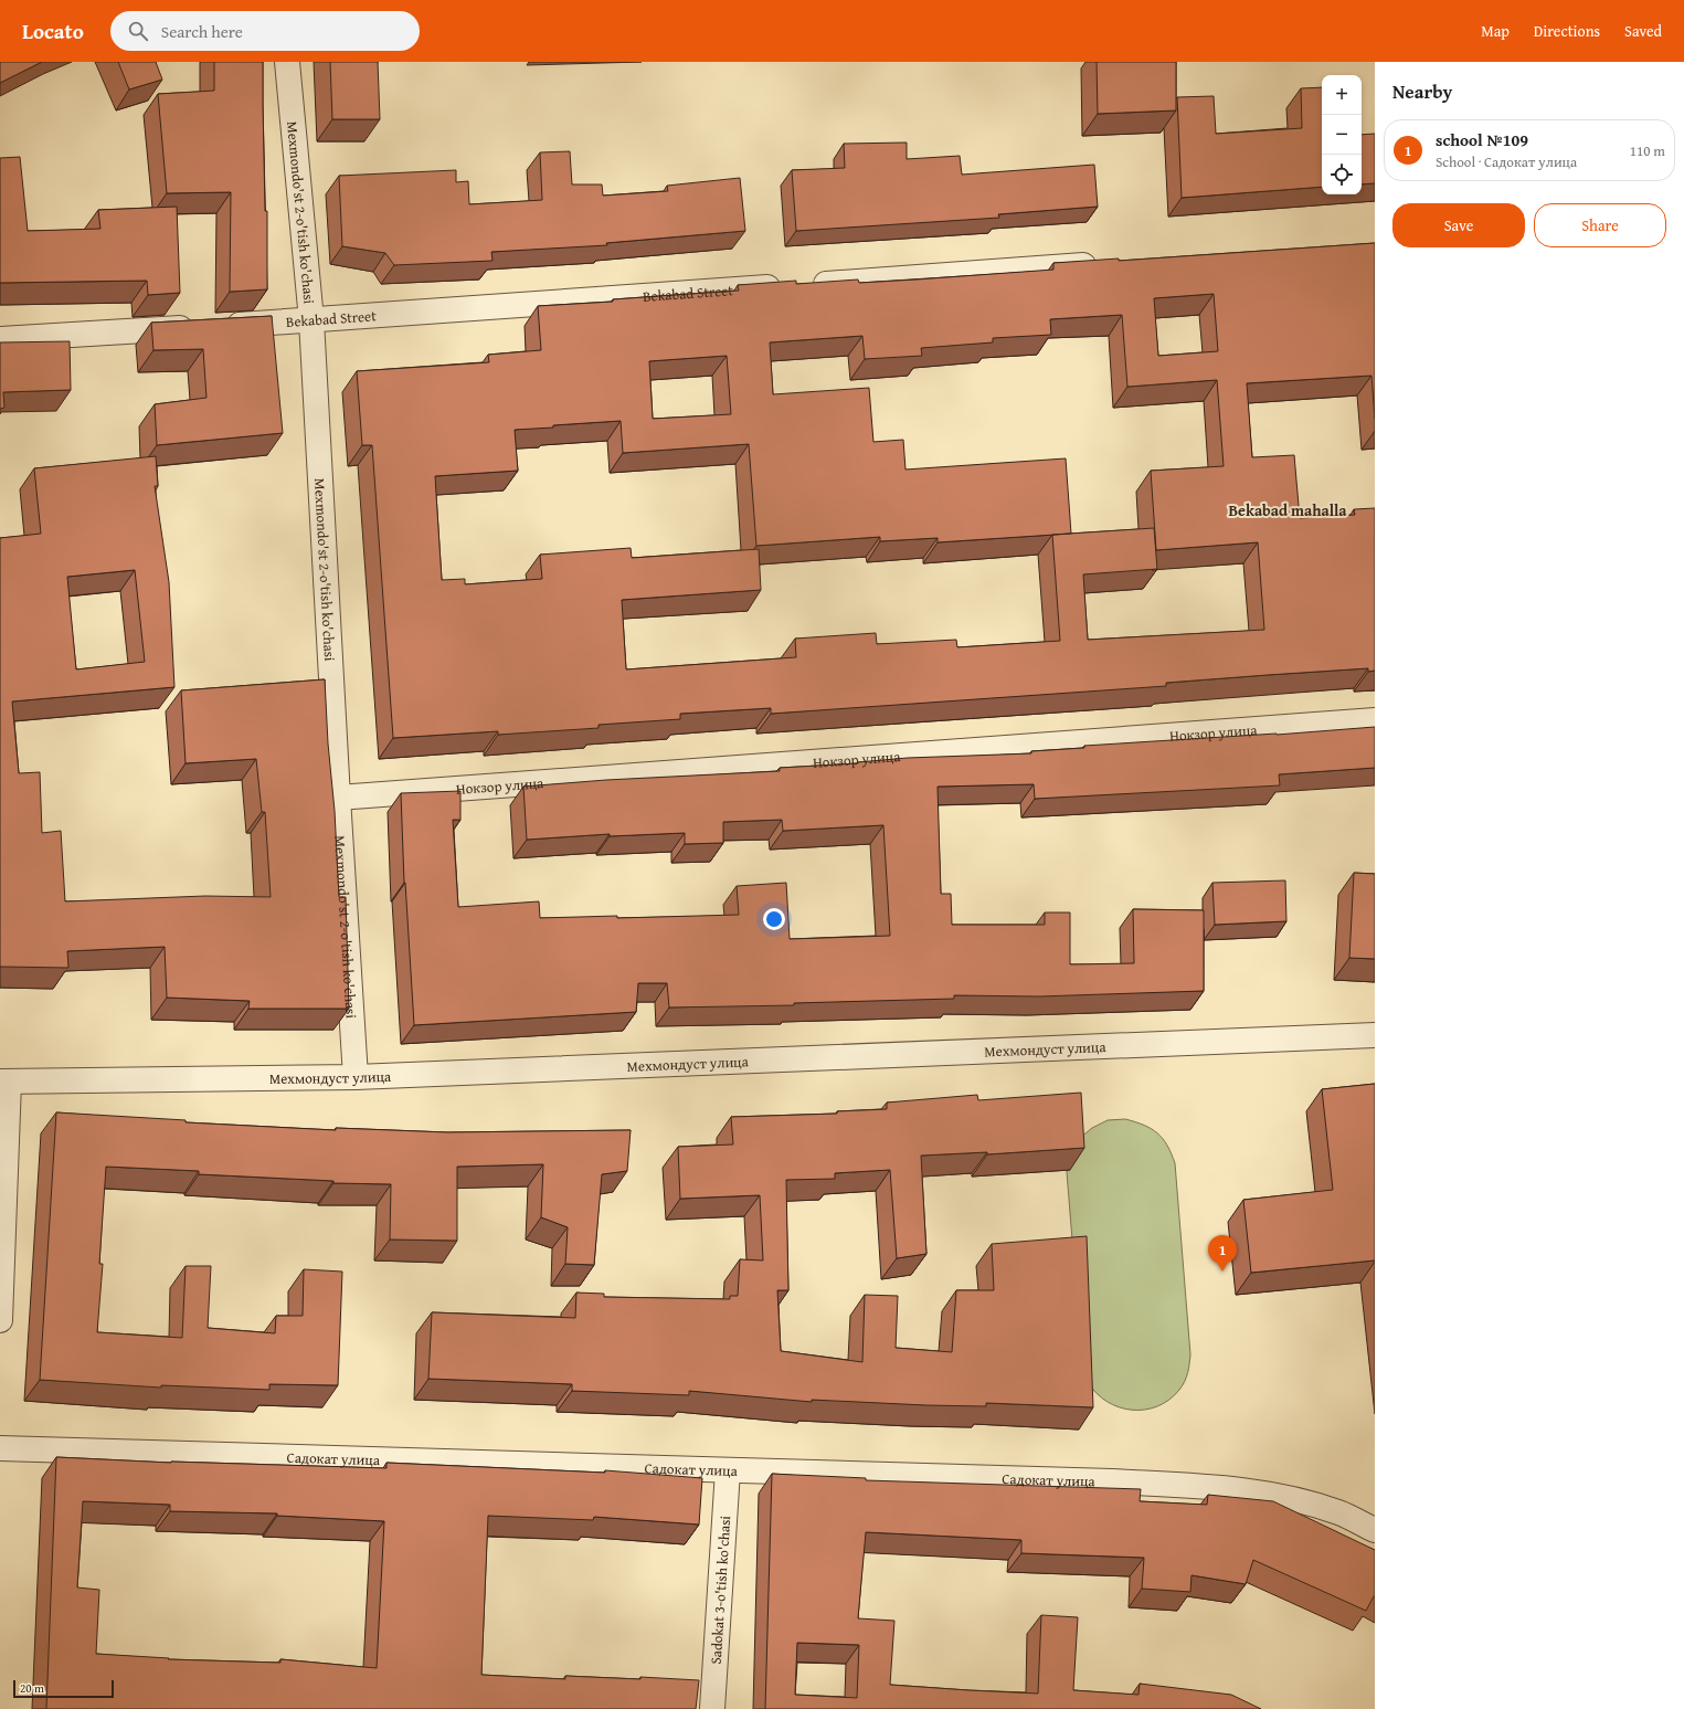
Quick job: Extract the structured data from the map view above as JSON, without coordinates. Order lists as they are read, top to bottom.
{
  "streets": {
    "street": [
      "Mexmondo'st 2-o'tish ko'chasi",
      "Bekabad Street",
      "Нокзор улица",
      "Мехмондуст улица",
      "Садокат улица",
      "Sadokat 3-o'tish ko'chasi"
    ]
  },
  "crossings": [
    ["Mexmondo'st 2-o'tish ko'chasi", "Bekabad Street"],
    ["Mexmondo'st 2-o'tish ko'chasi", "Нокзор улица"],
    ["Mexmondo'st 2-o'tish ko'chasi", "Мехмондуст улица"],
    ["Садокат улица", "Sadokat 3-o'tish ko'chasi"]
  ],
  "districts": ["Bekabad mahalla"],
  "scale_bar": "20 m",
  "page": {
    "header": "Locato",
    "search": "Search here",
    "nav": ["Map", "Directions", "Saved"],
    "heading": "Nearby",
    "map_buttons": ["+", "−"],
    "list": [
      {
        "mark": "1",
        "name": "school №109",
        "note": "School · Садокат улица",
        "value": "110 m"
      }
    ],
    "buttons": ["Save", "Share"],
    "pins": "1",
    "scale": "20 m"
  }
}
